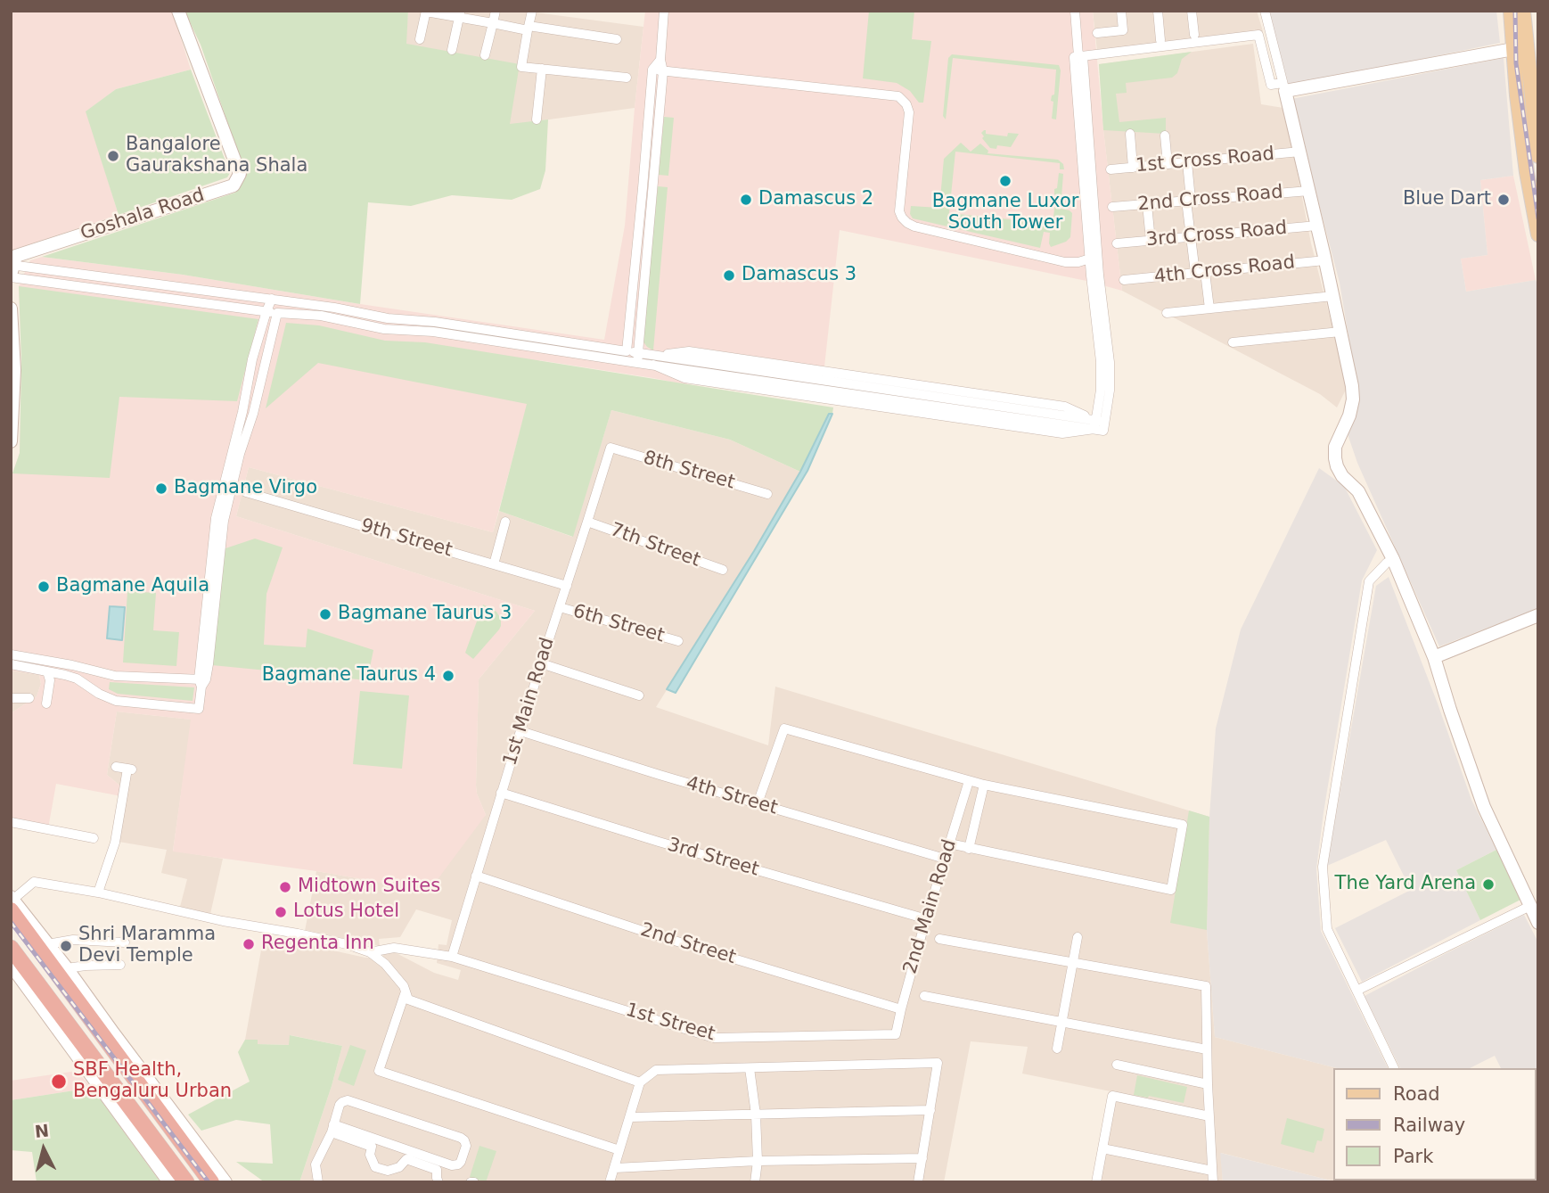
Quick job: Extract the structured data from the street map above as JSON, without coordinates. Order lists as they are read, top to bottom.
{
  "streets": {
    "street": [
      "1st Cross Road",
      "2nd Cross Road",
      "Goshala Road",
      "3rd Cross Road",
      "4th Cross Road",
      "8th Street",
      "9th Street",
      "7th Street",
      "6th Street",
      "1st Main Road",
      "4th Street",
      "3rd Street",
      "2nd Main Road",
      "2nd Street",
      "1st Street"
    ]
  },
  "crossings": [
    ["8th Street", "1st Main Road"],
    ["9th Street", "1st Main Road"],
    ["7th Street", "1st Main Road"],
    ["6th Street", "1st Main Road"],
    ["1st Main Road", "4th Street"],
    ["1st Main Road", "3rd Street"],
    ["1st Main Road", "2nd Street"],
    ["1st Main Road", "1st Street"],
    ["4th Street", "2nd Main Road"],
    ["3rd Street", "2nd Main Road"],
    ["2nd Main Road", "2nd Street"],
    ["2nd Main Road", "1st Street"]
  ],
  "places": [
    "Bangalore Gaurakshana Shala",
    "Bagmane Luxor South Tower",
    "Damascus 2",
    "Blue Dart",
    "Damascus 3",
    "Bagmane Virgo",
    "Bagmane Aquila",
    "Bagmane Taurus 3",
    "Bagmane Taurus 4",
    "The Yard Arena",
    "Midtown Suites",
    "Lotus Hotel",
    "Regenta Inn",
    "Shri Maramma Devi Temple",
    "SBF Health, Bengaluru Urban"
  ],
  "legend": ["Road", "Railway", "Park"],
  "north": "top"
}
